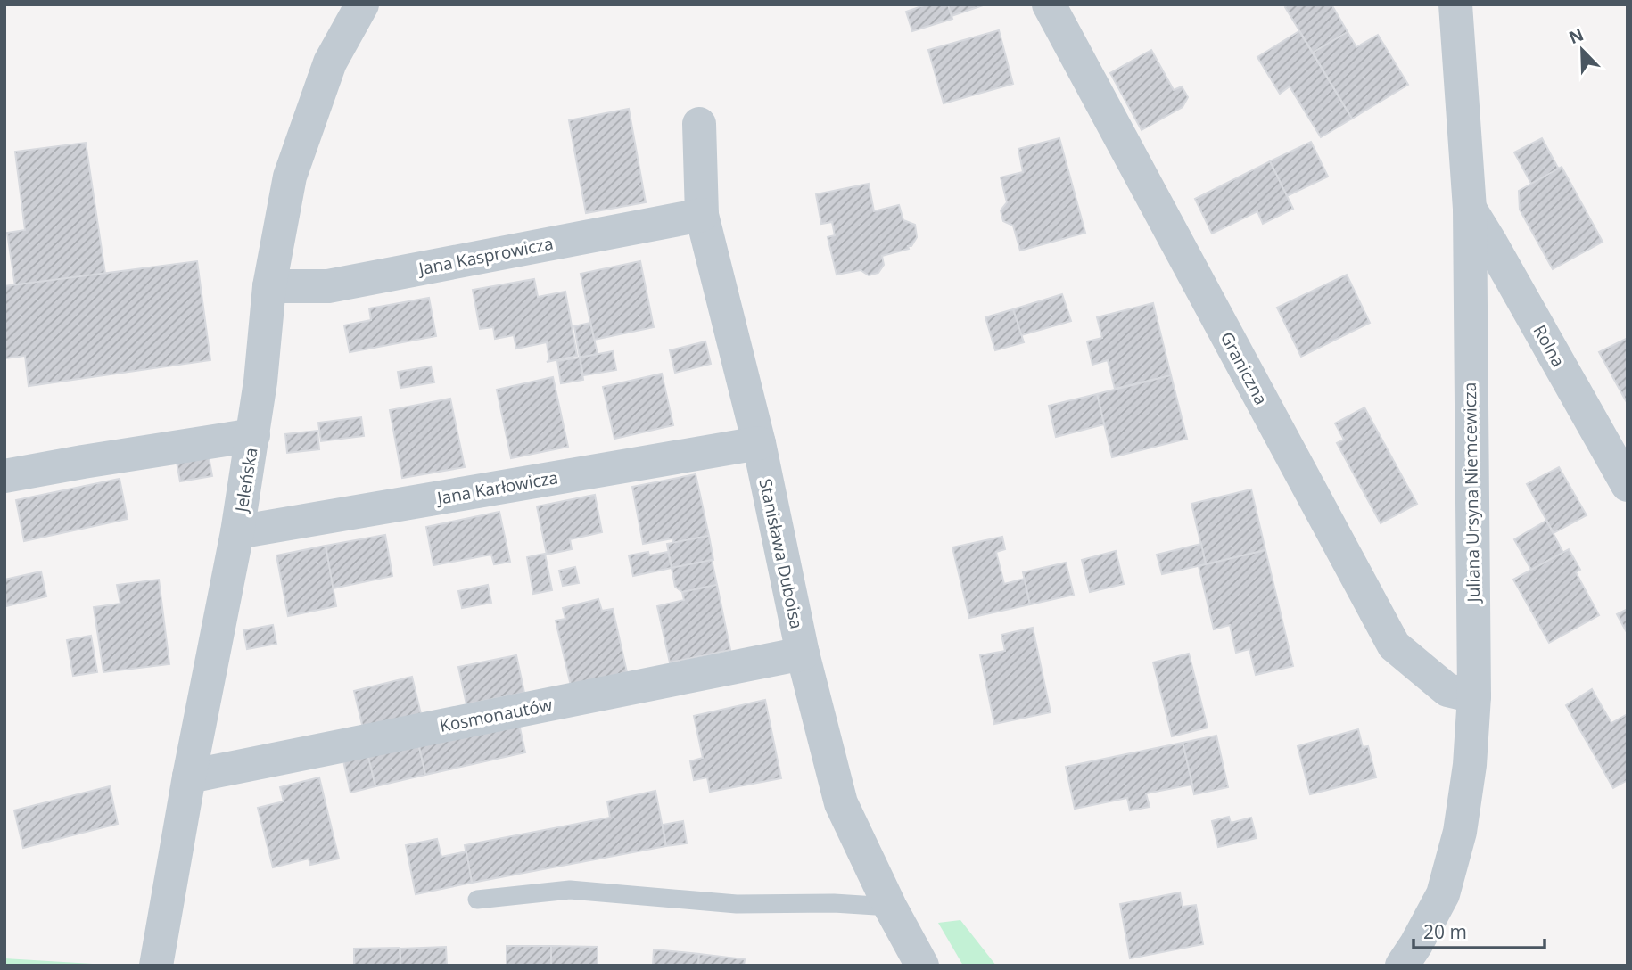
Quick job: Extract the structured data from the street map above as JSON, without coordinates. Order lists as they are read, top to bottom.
{
  "streets": {
    "street": [
      "Jana Kasprowicza",
      "Rolna",
      "Graniczna",
      "Jeleńska",
      "Jana Karłowicza",
      "Juliana Ursyna Niemcewicza",
      "Stanisława Duboisa",
      "Kosmonautów"
    ]
  },
  "crossings": [
    ["Jana Kasprowicza", "Jeleńska"],
    ["Jana Kasprowicza", "Stanisława Duboisa"],
    ["Rolna", "Juliana Ursyna Niemcewicza"],
    ["Graniczna", "Juliana Ursyna Niemcewicza"],
    ["Jeleńska", "Jana Karłowicza"],
    ["Jeleńska", "Kosmonautów"],
    ["Jana Karłowicza", "Stanisława Duboisa"],
    ["Stanisława Duboisa", "Kosmonautów"]
  ],
  "scale_bar": "20 m",
  "north": "top left"
}
